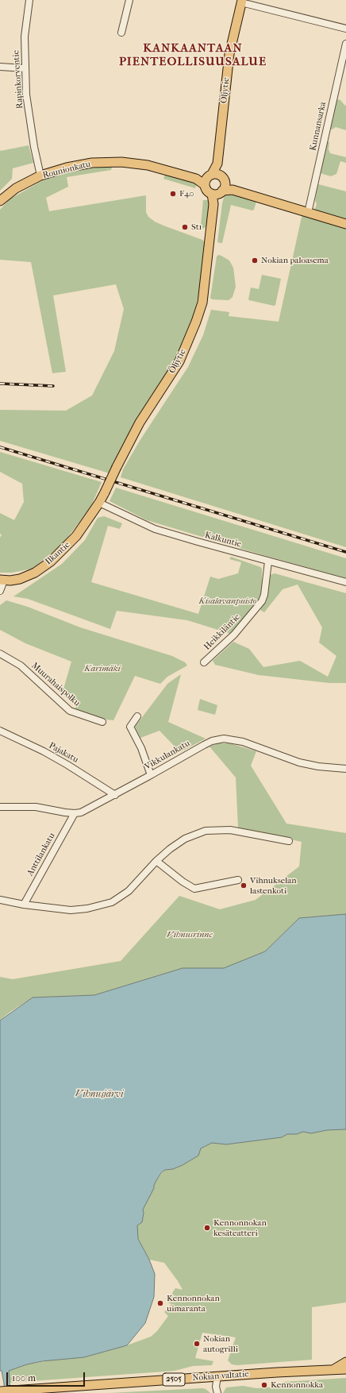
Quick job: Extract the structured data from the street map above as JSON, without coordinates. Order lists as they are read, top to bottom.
{
  "streets": {
    "main road": [
      "Öljytie",
      "Rounionkatu",
      "Ilkantie",
      "Nokian valtatie",
      "2505"
    ],
    "street": [
      "Rapinkorventie",
      "Kunnansarka",
      "Kalkuntie",
      "Heikkiläntie",
      "Muurahaispolku",
      "Pajakatu",
      "Vikkulankatu",
      "Anttilankatu"
    ]
  },
  "crossings": [
    ["Rapinkorventie", "Rounionkatu"],
    ["Öljytie", "Rounionkatu"],
    ["Öljytie", "Kalkuntie"],
    ["Öljytie", "Ilkantie"],
    ["Kalkuntie", "Ilkantie"],
    ["Kalkuntie", "Heikkiläntie"],
    ["Pajakatu", "Vikkulankatu"],
    ["Vikkulankatu", "Anttilankatu"]
  ],
  "districts": ["KANKAANTAAN PIENTEOLLISUUSALUE"],
  "water": ["Vihnusjärvi"],
  "parks": ["Kisalavanpuisto", "Karimäki", "Vihnusrinne"],
  "places": [
    "F40",
    "St1",
    "Nokian paloasema",
    "Vihnukselan lastenkoti",
    "Kennonnokan kesäteatteri",
    "Kennonnokan uimaranta",
    "Nokian autogrilli",
    "Kennonnokka"
  ],
  "scale_bar": "100 m"
}
